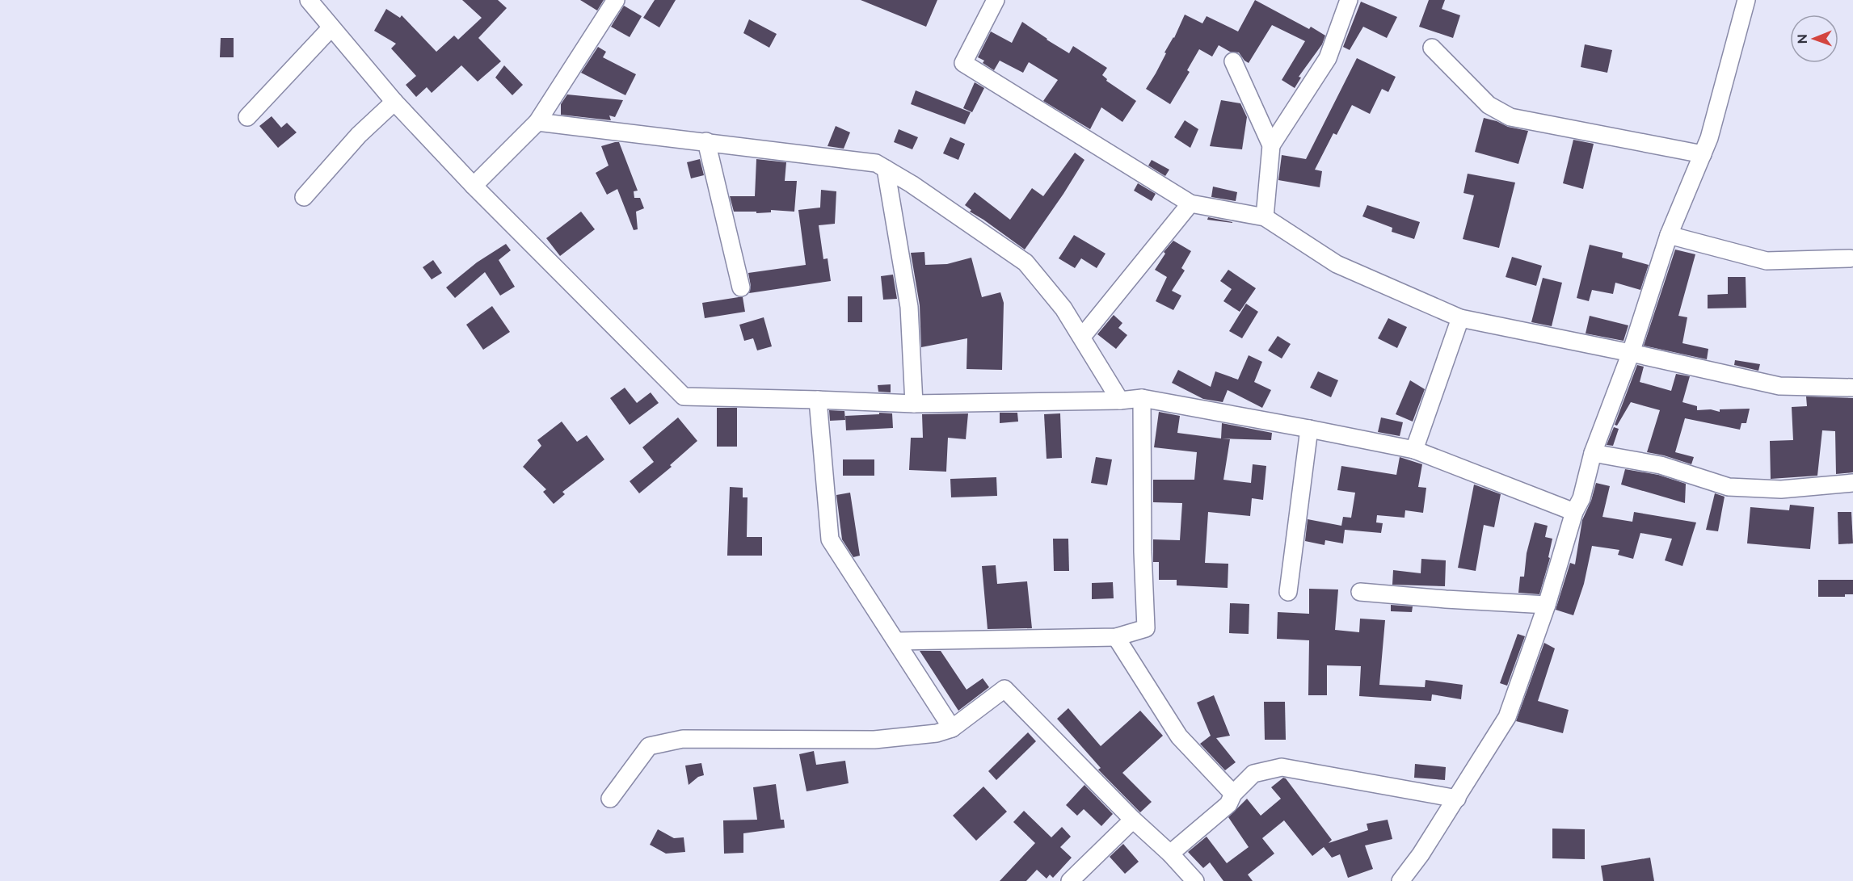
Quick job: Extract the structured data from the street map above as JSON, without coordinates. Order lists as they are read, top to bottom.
{
  "north": "left"
}
